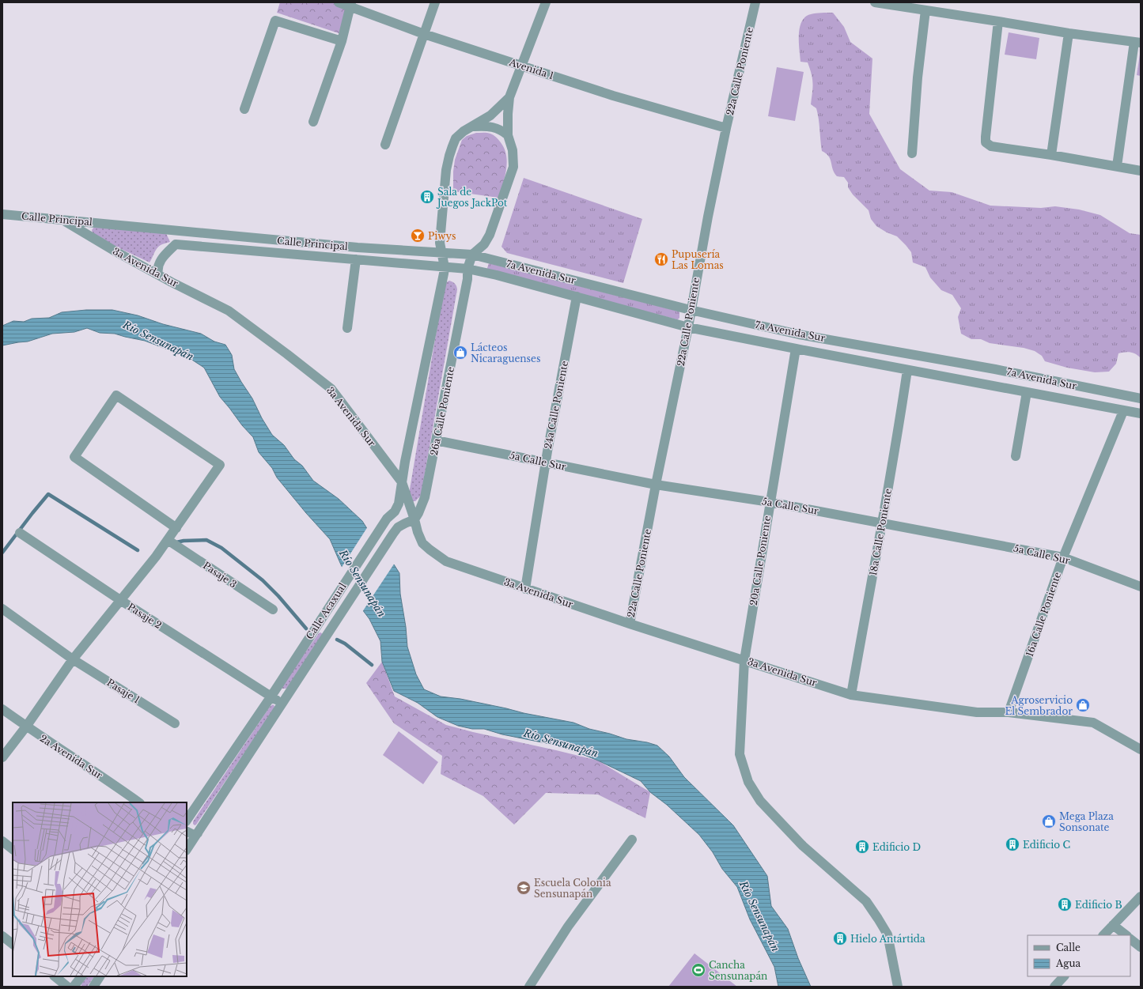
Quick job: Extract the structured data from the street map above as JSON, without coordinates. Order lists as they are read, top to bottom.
{
  "streets": {
    "street": [
      "Avenida 1",
      "22a Calle Poniente",
      "Calle Principal",
      "3a Avenida Sur",
      "7a Avenida Sur",
      "24a Calle Poniente",
      "26a Calle Poniente",
      "5a Calle Sur",
      "18a Calle Poniente",
      "20a Calle Poniente",
      "Pasaje 3",
      "Calle Acaxual",
      "16a Calle Poniente",
      "Pasaje 2",
      "Pasaje 1",
      "2a Avenida Sur"
    ]
  },
  "crossings": [
    ["Avenida 1", "22a Calle Poniente"],
    ["22a Calle Poniente", "3a Avenida Sur"],
    ["22a Calle Poniente", "7a Avenida Sur"],
    ["22a Calle Poniente", "5a Calle Sur"],
    ["Calle Principal", "3a Avenida Sur"],
    ["Calle Principal", "7a Avenida Sur"],
    ["3a Avenida Sur", "24a Calle Poniente"],
    ["3a Avenida Sur", "26a Calle Poniente"],
    ["3a Avenida Sur", "18a Calle Poniente"],
    ["3a Avenida Sur", "20a Calle Poniente"],
    ["3a Avenida Sur", "Calle Acaxual"],
    ["3a Avenida Sur", "16a Calle Poniente"],
    ["7a Avenida Sur", "24a Calle Poniente"],
    ["7a Avenida Sur", "26a Calle Poniente"],
    ["7a Avenida Sur", "18a Calle Poniente"],
    ["7a Avenida Sur", "20a Calle Poniente"],
    ["7a Avenida Sur", "16a Calle Poniente"],
    ["24a Calle Poniente", "5a Calle Sur"],
    ["26a Calle Poniente", "5a Calle Sur"],
    ["26a Calle Poniente", "Calle Acaxual"],
    ["5a Calle Sur", "18a Calle Poniente"],
    ["5a Calle Sur", "20a Calle Poniente"],
    ["5a Calle Sur", "16a Calle Poniente"],
    ["Calle Acaxual", "Pasaje 2"]
  ],
  "water": ["Río Sensunapán"],
  "places": {
    "building": [
      "Sala de Juegos JackPot",
      "Edificio C",
      "Edificio D",
      "Edificio B",
      "Hielo Antártida"
    ],
    "bar": ["Piwys"],
    "restaurant": ["Pupusería Las Lomas"],
    "shop": ["Lácteos Nicaraguenses", "Agroservicio El Sembrador", "Mega Plaza Sonsonate"],
    "school or university": ["Escuela Colonia Sensunapán"],
    "sports": ["Cancha Sensunapán"]
  },
  "legend": ["Calle", "Agua"]
}
